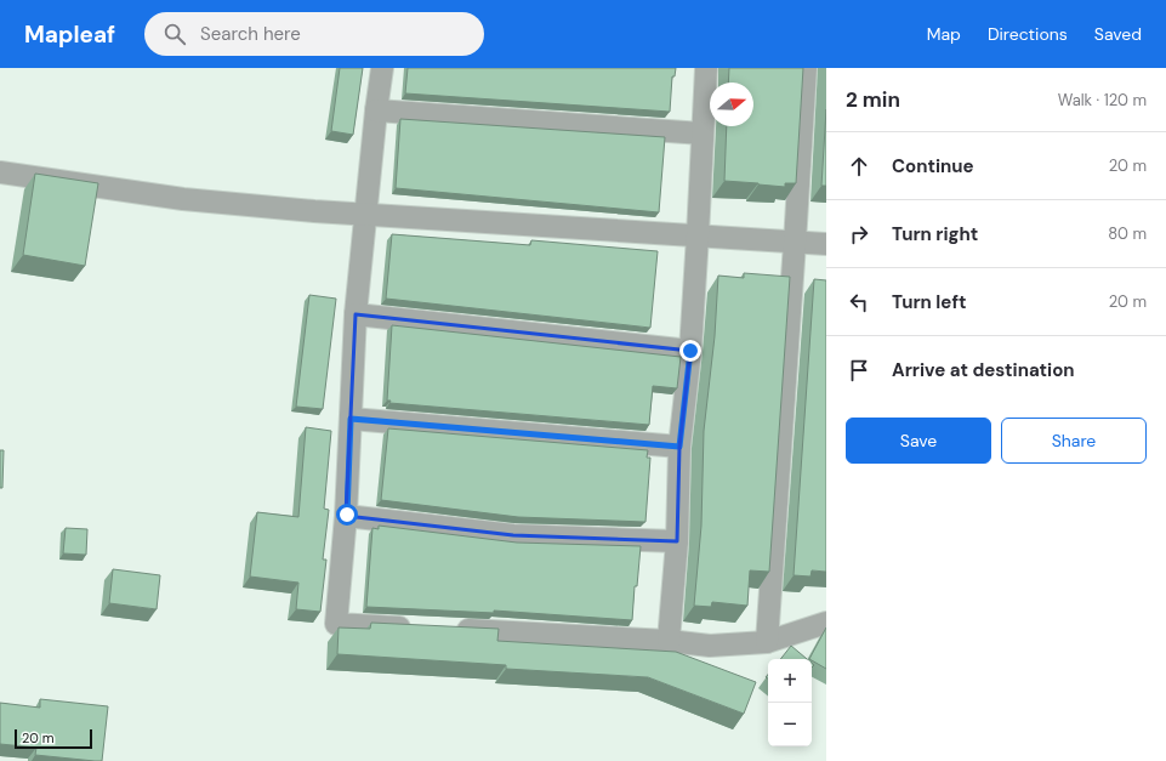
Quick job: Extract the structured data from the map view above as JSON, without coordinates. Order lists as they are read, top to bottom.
{
  "scale_bar": "20 m",
  "north": "right",
  "page": {
    "header": "Mapleaf",
    "search": "Search here",
    "nav": ["Map", "Directions", "Saved"],
    "heading": ["2 min", "Walk · 120 m"],
    "list": [
      ["Continue", "20 m"],
      ["Turn right", "80 m"],
      ["Turn left", "20 m"],
      "Arrive at destination"
    ],
    "buttons": ["Save", "Share"],
    "map_buttons": ["+", "−"],
    "scale": "20 m"
  }
}
